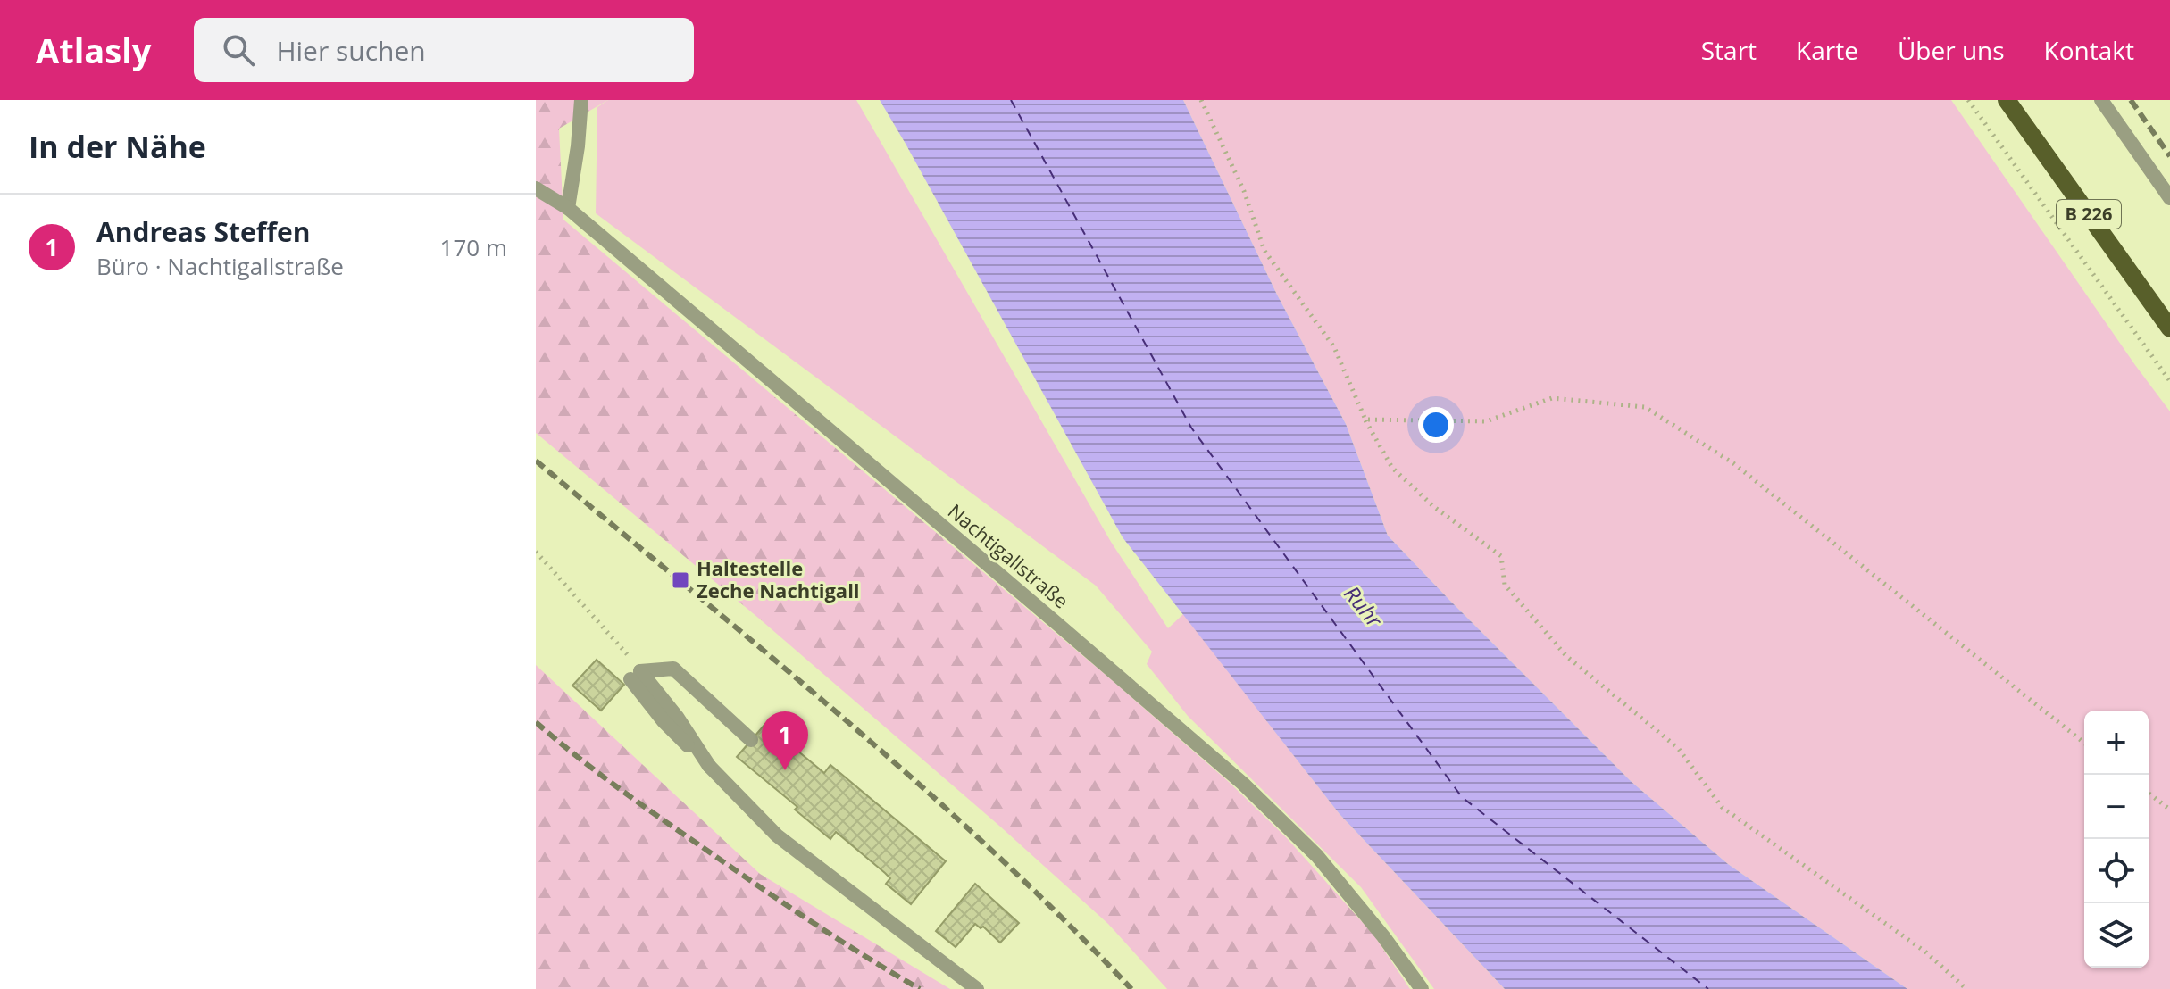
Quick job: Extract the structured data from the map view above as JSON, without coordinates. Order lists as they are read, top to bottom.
{
  "streets": {
    "main road": ["B 226"],
    "street": ["Nachtigallstraße"]
  },
  "water": ["Ruhr"],
  "places": {
    "transit": ["Haltestelle Zeche Nachtigall"]
  },
  "page": {
    "header": "Atlasly",
    "search": "Hier suchen",
    "nav": [
      "Start",
      "Karte",
      "Über uns",
      "Kontakt"
    ],
    "heading": "In der Nähe",
    "list": [
      {
        "mark": "1",
        "name": "Andreas Steffen",
        "note": "Büro · Nachtigallstraße",
        "value": "170 m"
      }
    ],
    "map_buttons": ["+", "−"],
    "pins": "1"
  }
}
